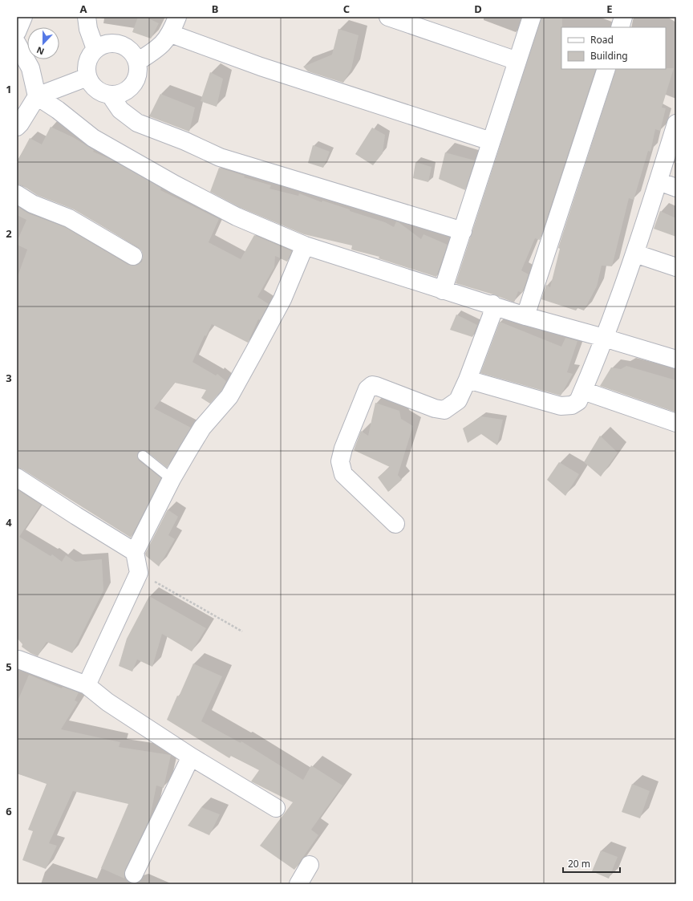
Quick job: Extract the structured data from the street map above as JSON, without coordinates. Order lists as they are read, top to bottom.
{
  "legend": ["Road", "Building"],
  "scale_bar": "20 m",
  "north": "bottom",
  "grid": {
    "columns": [
      "A",
      "B",
      "C",
      "D",
      "E"
    ],
    "rows": [
      "1",
      "2",
      "3",
      "4",
      "5",
      "6"
    ]
  }
}
